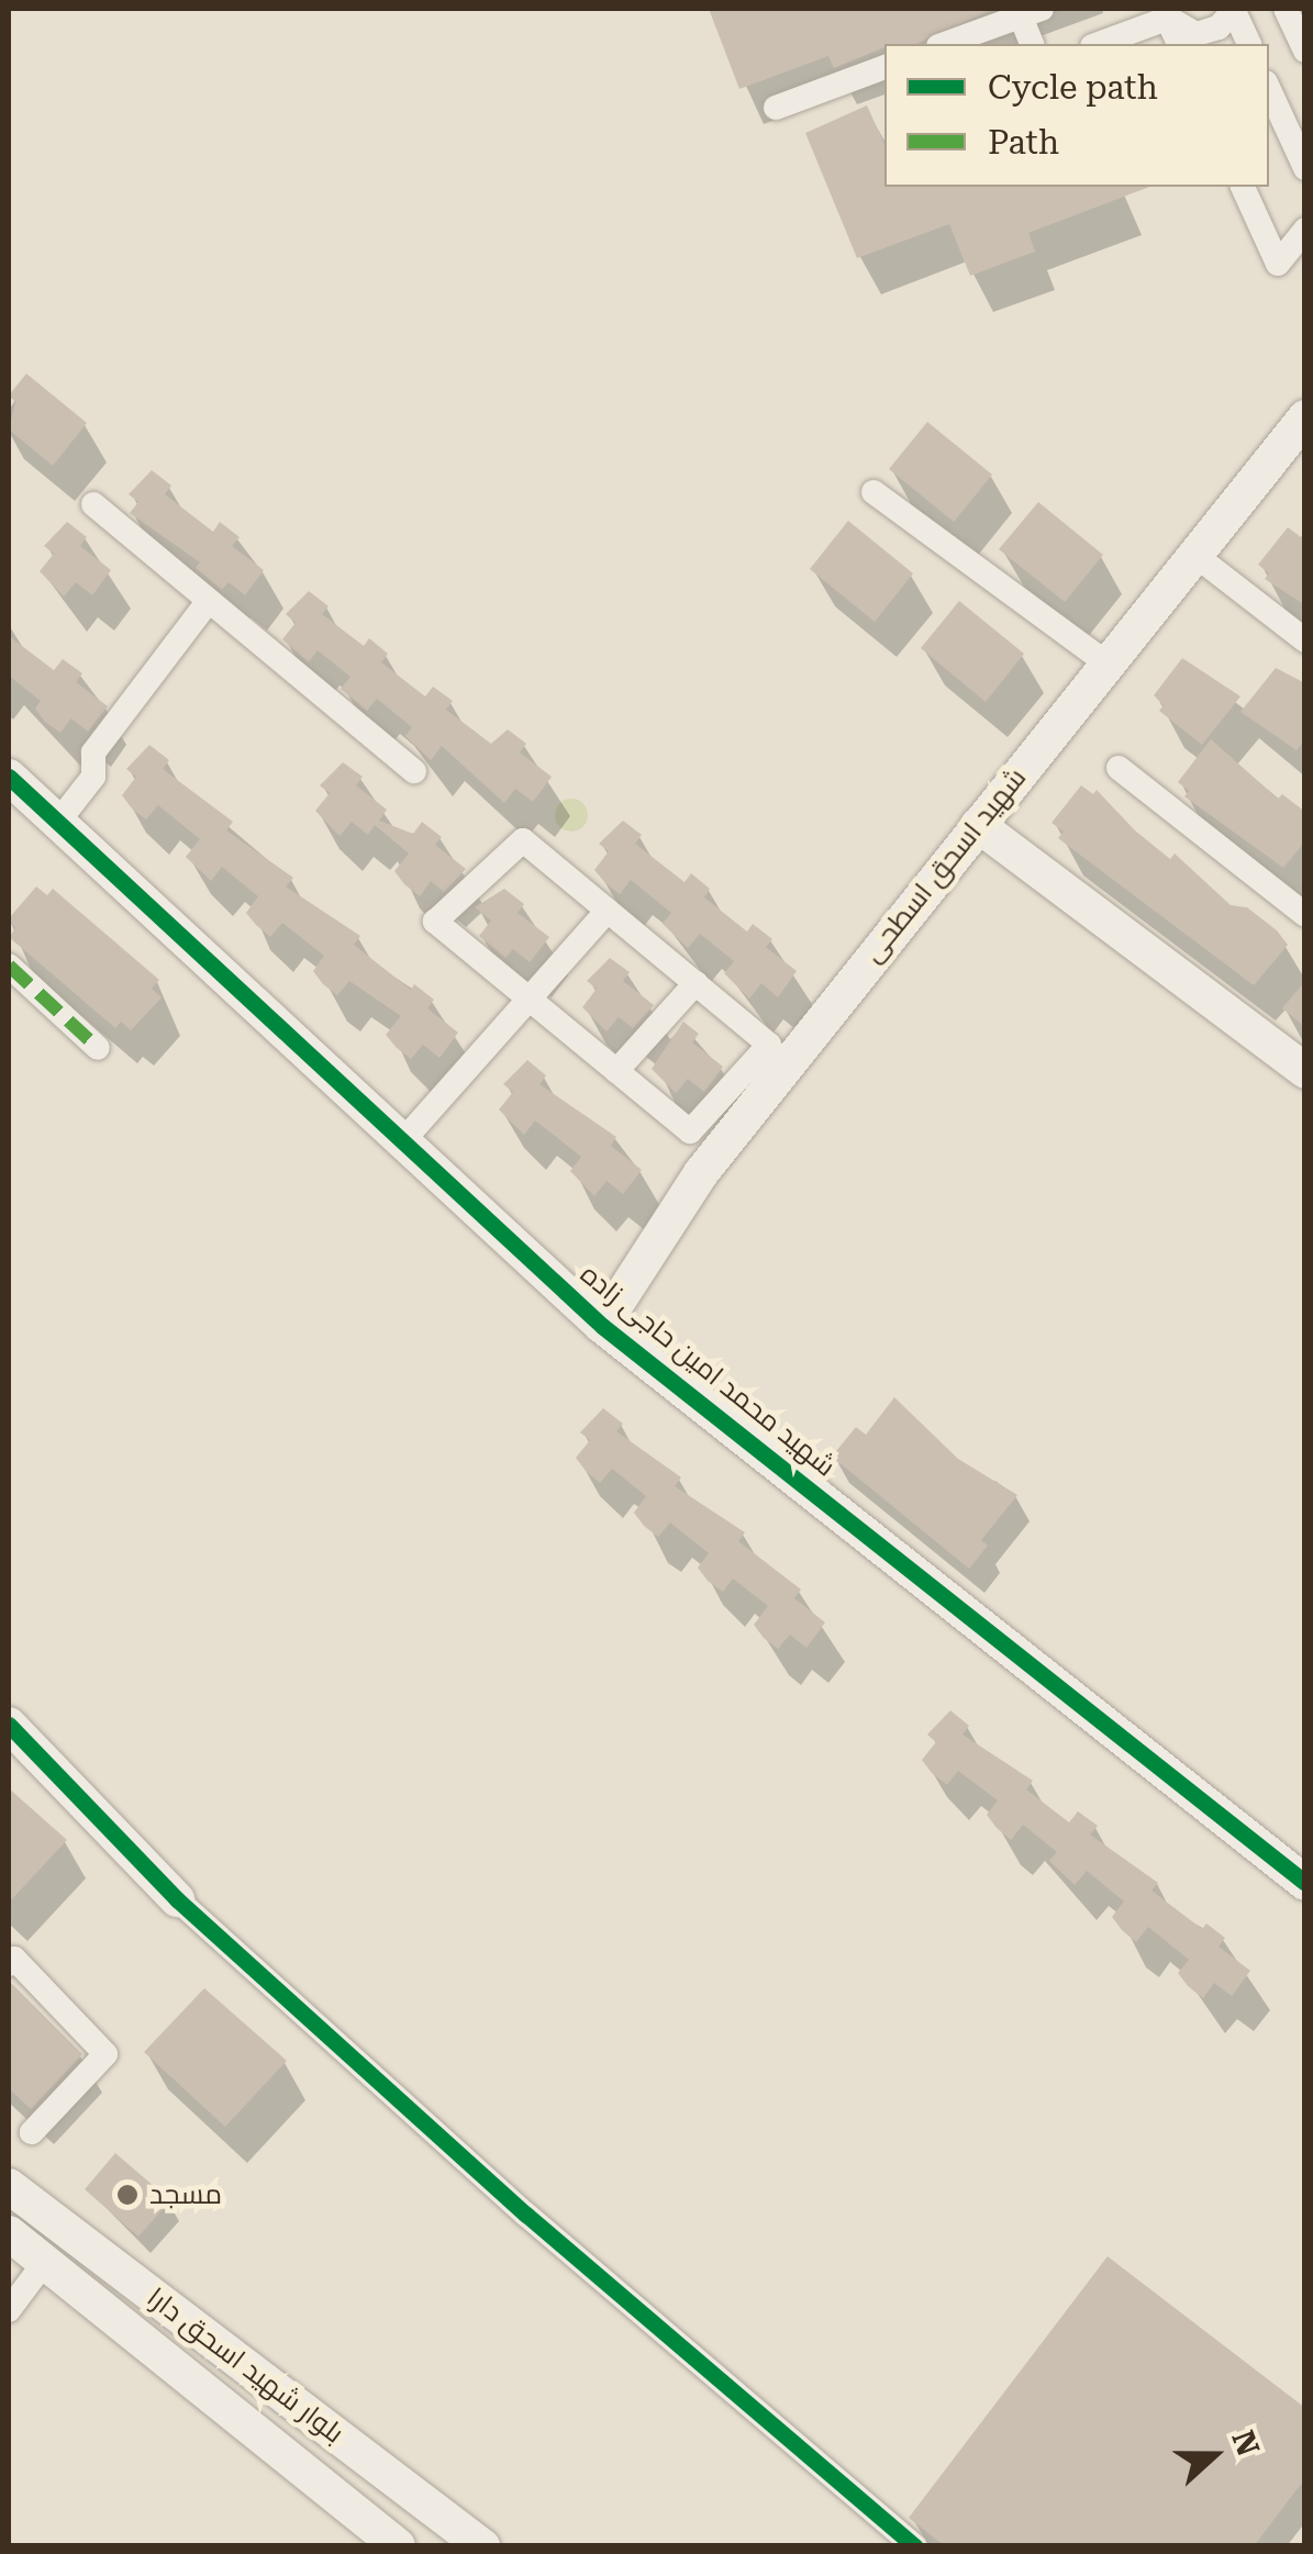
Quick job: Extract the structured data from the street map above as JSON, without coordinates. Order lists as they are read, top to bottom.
{
  "streets": {
    "street": ["شهید اسحق اسطحی", "شهید محمد امین حاجی زاده", "بلوار شهید اسحق دارا"]
  },
  "crossings": [
    ["شهید اسحق اسطحی", "شهید محمد امین حاجی زاده"]
  ],
  "places": ["مسجد"],
  "legend": ["Cycle path", "Path"],
  "north": "right"
}
